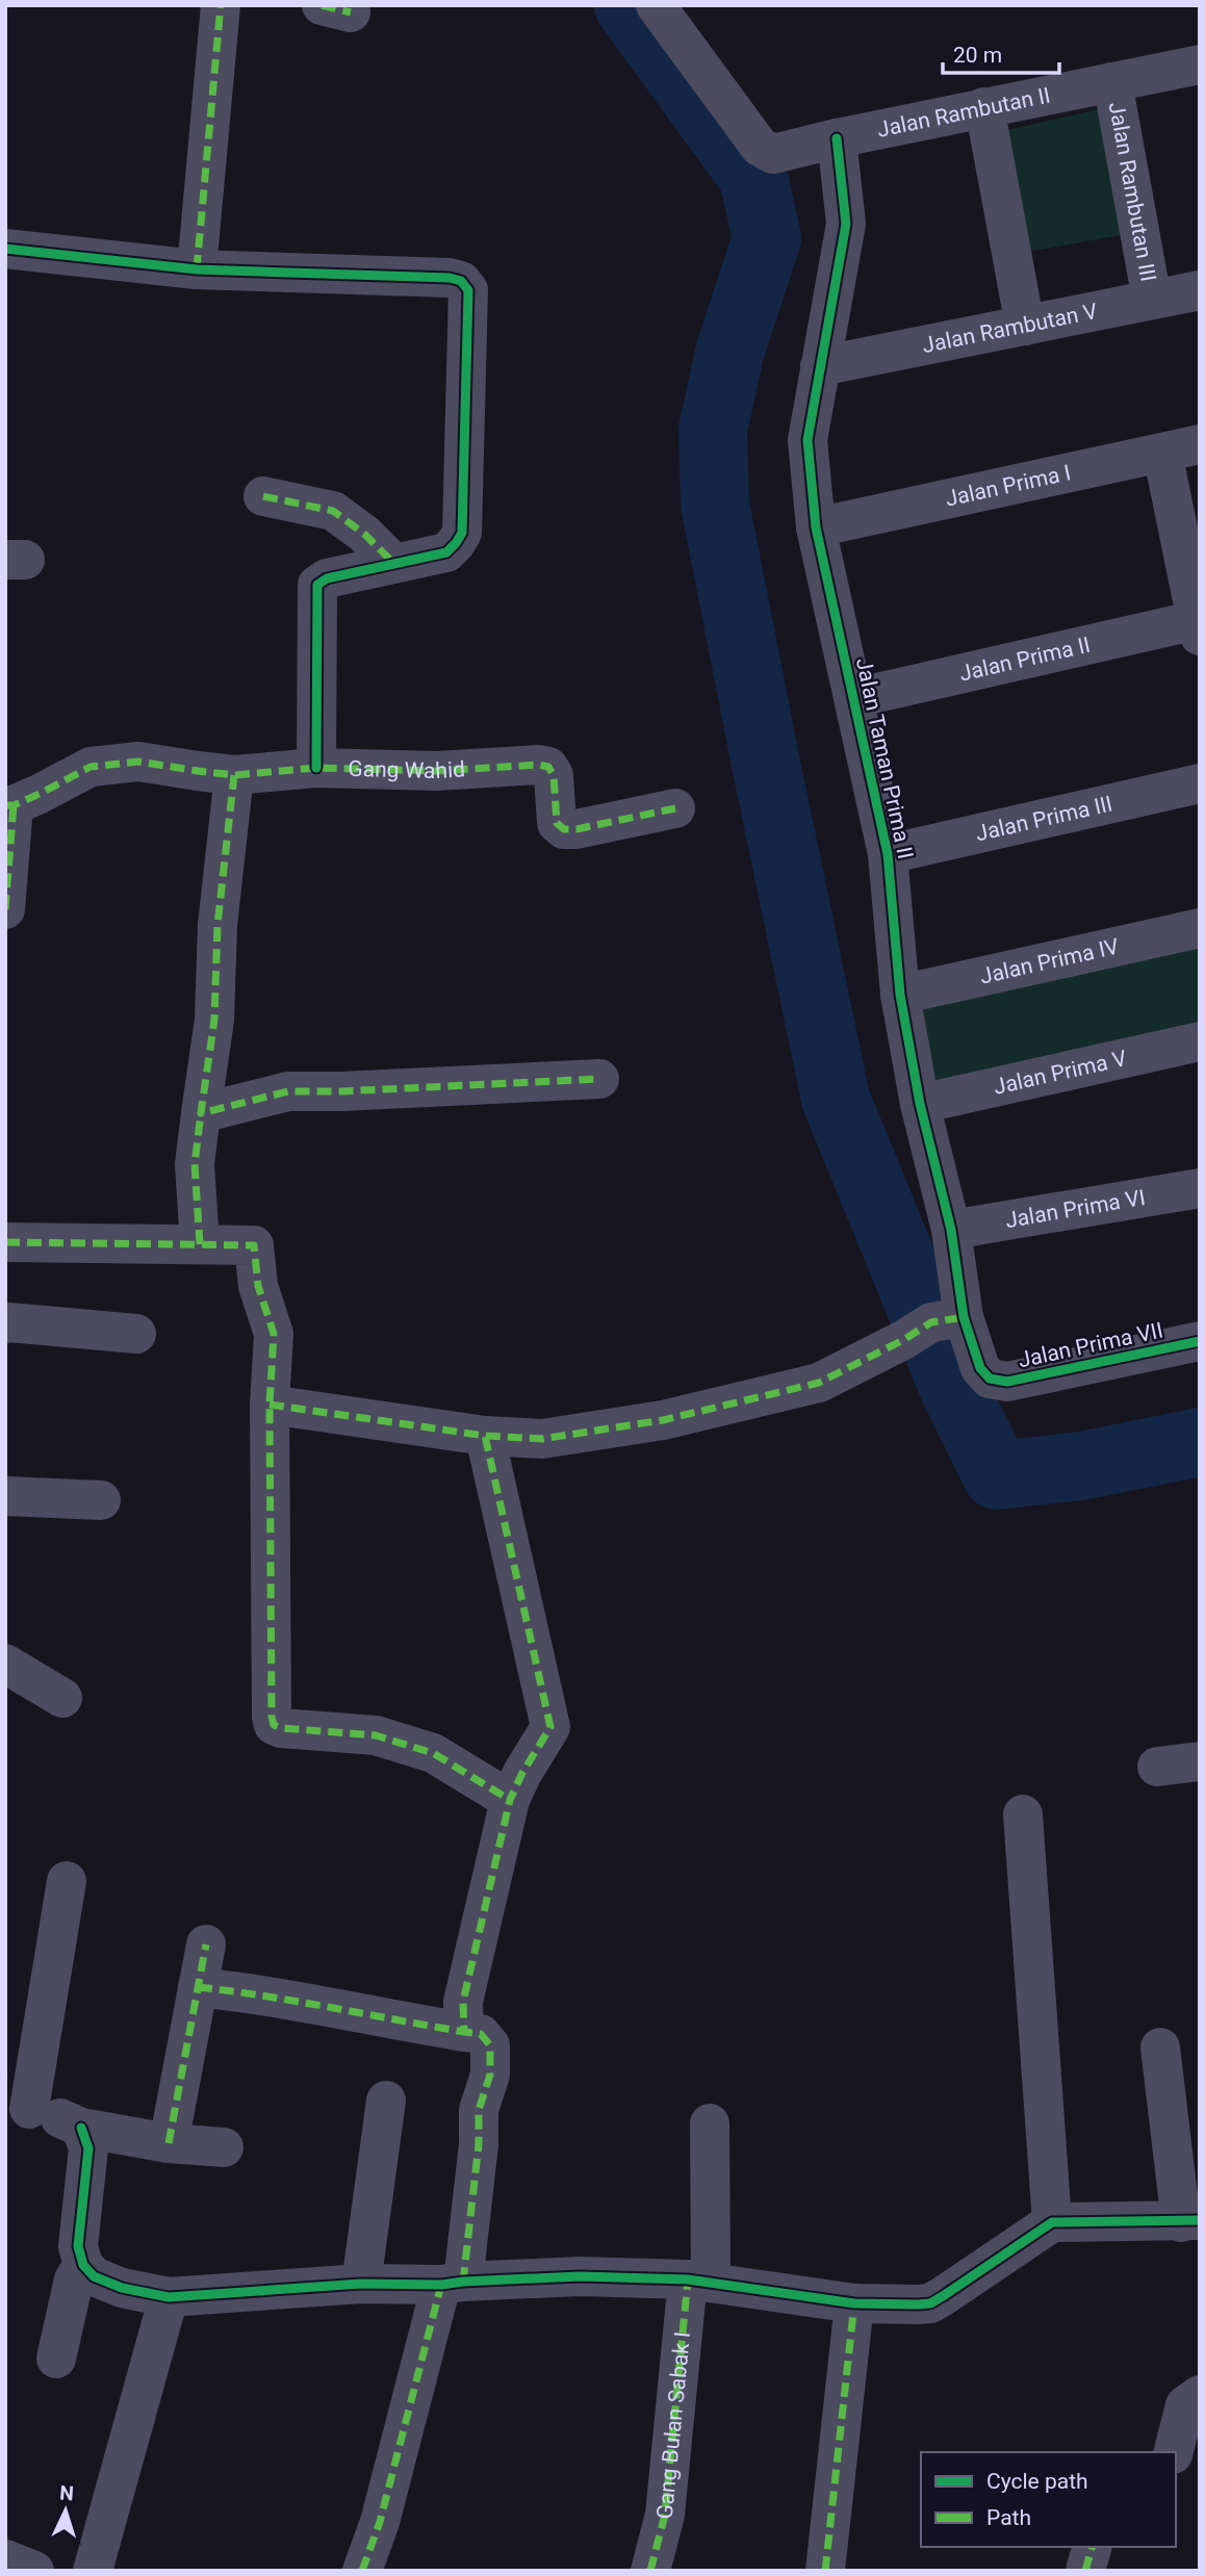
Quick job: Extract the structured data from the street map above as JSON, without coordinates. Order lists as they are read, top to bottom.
{
  "streets": {
    "street": [
      "Jalan Rambutan II",
      "Jalan Rambutan III",
      "Jalan Rambutan V",
      "Jalan Prima I",
      "Jalan Prima II",
      "Jalan Taman Prima II",
      "Gang Wahid",
      "Jalan Prima III",
      "Jalan Prima IV",
      "Jalan Prima V",
      "Jalan Prima VI",
      "Jalan Prima VII",
      "Gang Bulan Sabak I"
    ]
  },
  "crossings": [
    ["Jalan Rambutan II", "Jalan Rambutan III"],
    ["Jalan Rambutan II", "Jalan Taman Prima II"],
    ["Jalan Rambutan III", "Jalan Rambutan V"],
    ["Jalan Rambutan V", "Jalan Taman Prima II"],
    ["Jalan Prima I", "Jalan Taman Prima II"],
    ["Jalan Prima II", "Jalan Taman Prima II"],
    ["Jalan Taman Prima II", "Jalan Prima III"],
    ["Jalan Taman Prima II", "Jalan Prima IV"],
    ["Jalan Taman Prima II", "Jalan Prima V"],
    ["Jalan Taman Prima II", "Jalan Prima VI"],
    ["Jalan Taman Prima II", "Jalan Prima VII"]
  ],
  "legend": ["Cycle path", "Path"],
  "scale_bar": "20 m",
  "north": "top"
}
